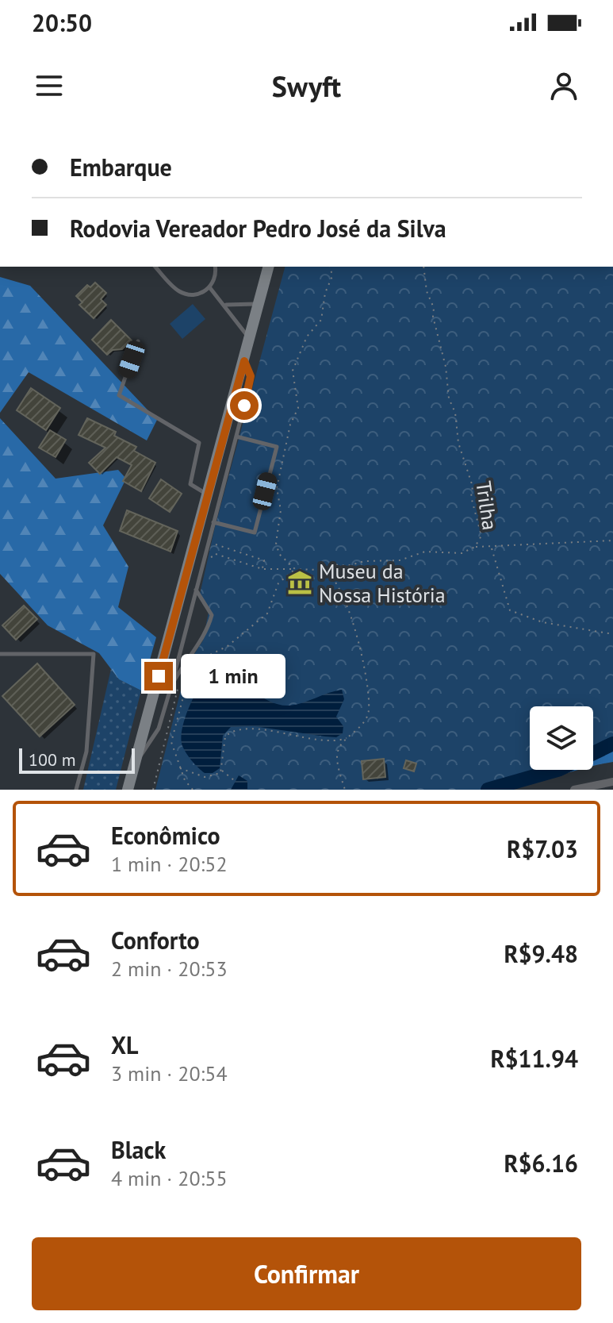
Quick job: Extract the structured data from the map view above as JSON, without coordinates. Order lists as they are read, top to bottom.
{
  "streets": {
    "path": ["Trilha"]
  },
  "places": {
    "museum": ["Museu da Nossa História"]
  },
  "scale_bar": "100 m",
  "page": {
    "status": "20:50",
    "header": "Swyft",
    "banner": ["Embarque", "Rodovia Vereador Pedro José da Silva"],
    "bubble": "1 min",
    "scale": "100 m",
    "list": [
      {
        "name": "Econômico",
        "note": "1 min · 20:52",
        "value": "R$7.03"
      },
      {
        "name": "Conforto",
        "note": "2 min · 20:53",
        "value": "R$9.48"
      },
      {
        "name": "XL",
        "note": "3 min · 20:54",
        "value": "R$11.94"
      },
      {
        "name": "Black",
        "note": "4 min · 20:55",
        "value": "R$6.16"
      }
    ],
    "buttons": "Confirmar"
  }
}
